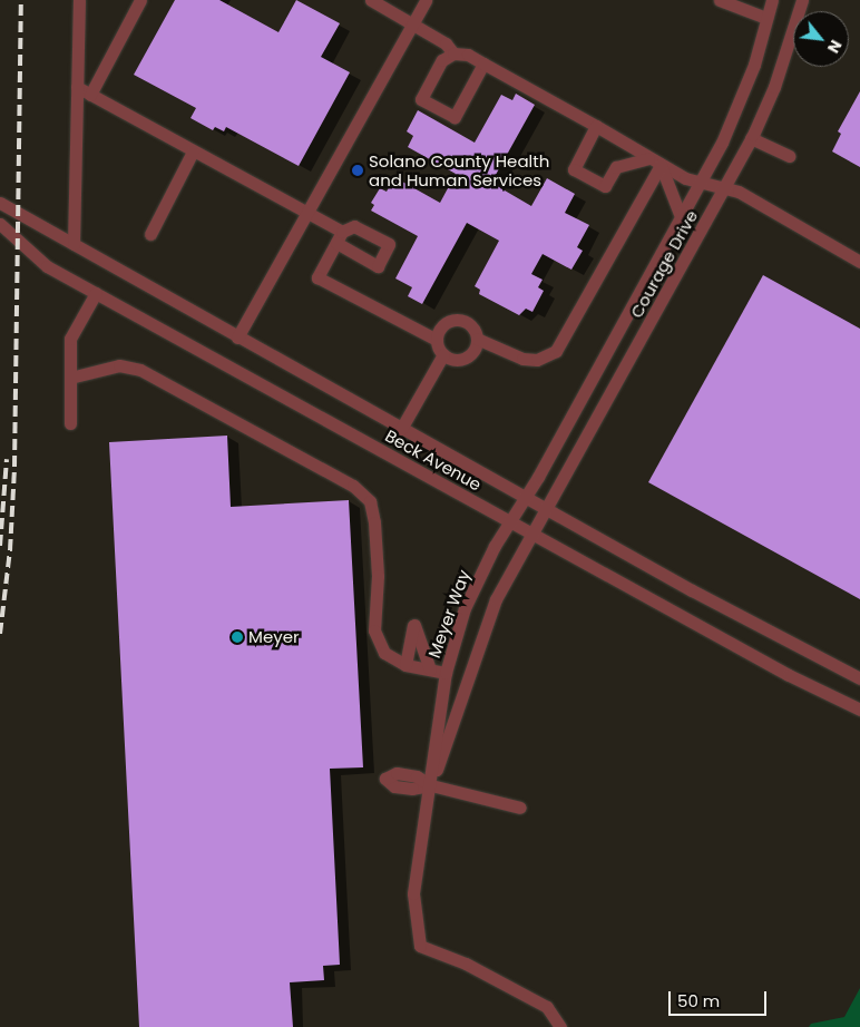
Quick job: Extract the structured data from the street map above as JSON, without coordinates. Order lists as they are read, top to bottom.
{
  "streets": {
    "street": ["Courage Drive", "Beck Avenue", "Meyer Way"]
  },
  "crossings": [
    ["Courage Drive", "Beck Avenue"],
    ["Courage Drive", "Meyer Way"],
    ["Beck Avenue", "Meyer Way"]
  ],
  "places": ["Solano County Health and Human Services", "Meyer"],
  "scale_bar": "50 m",
  "north": "bottom right"
}
